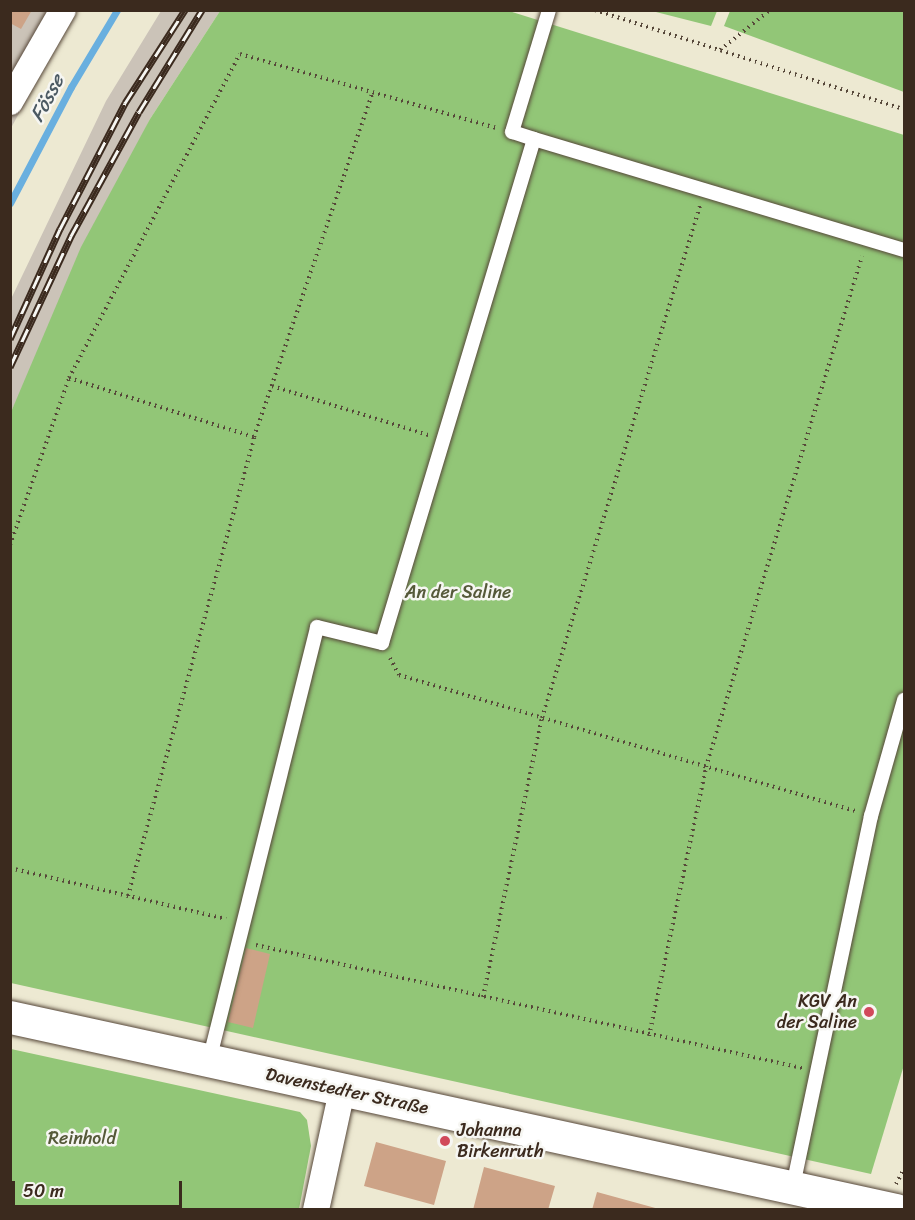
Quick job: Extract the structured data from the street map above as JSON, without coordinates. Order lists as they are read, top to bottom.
{
  "streets": {
    "street": ["Davenstedter Straße"]
  },
  "water": ["Fösse"],
  "parks": ["An der Saline", "Reinhold"],
  "places": ["KGV An der Saline", "Johanna Birkenruth"],
  "scale_bar": "50 m"
}
